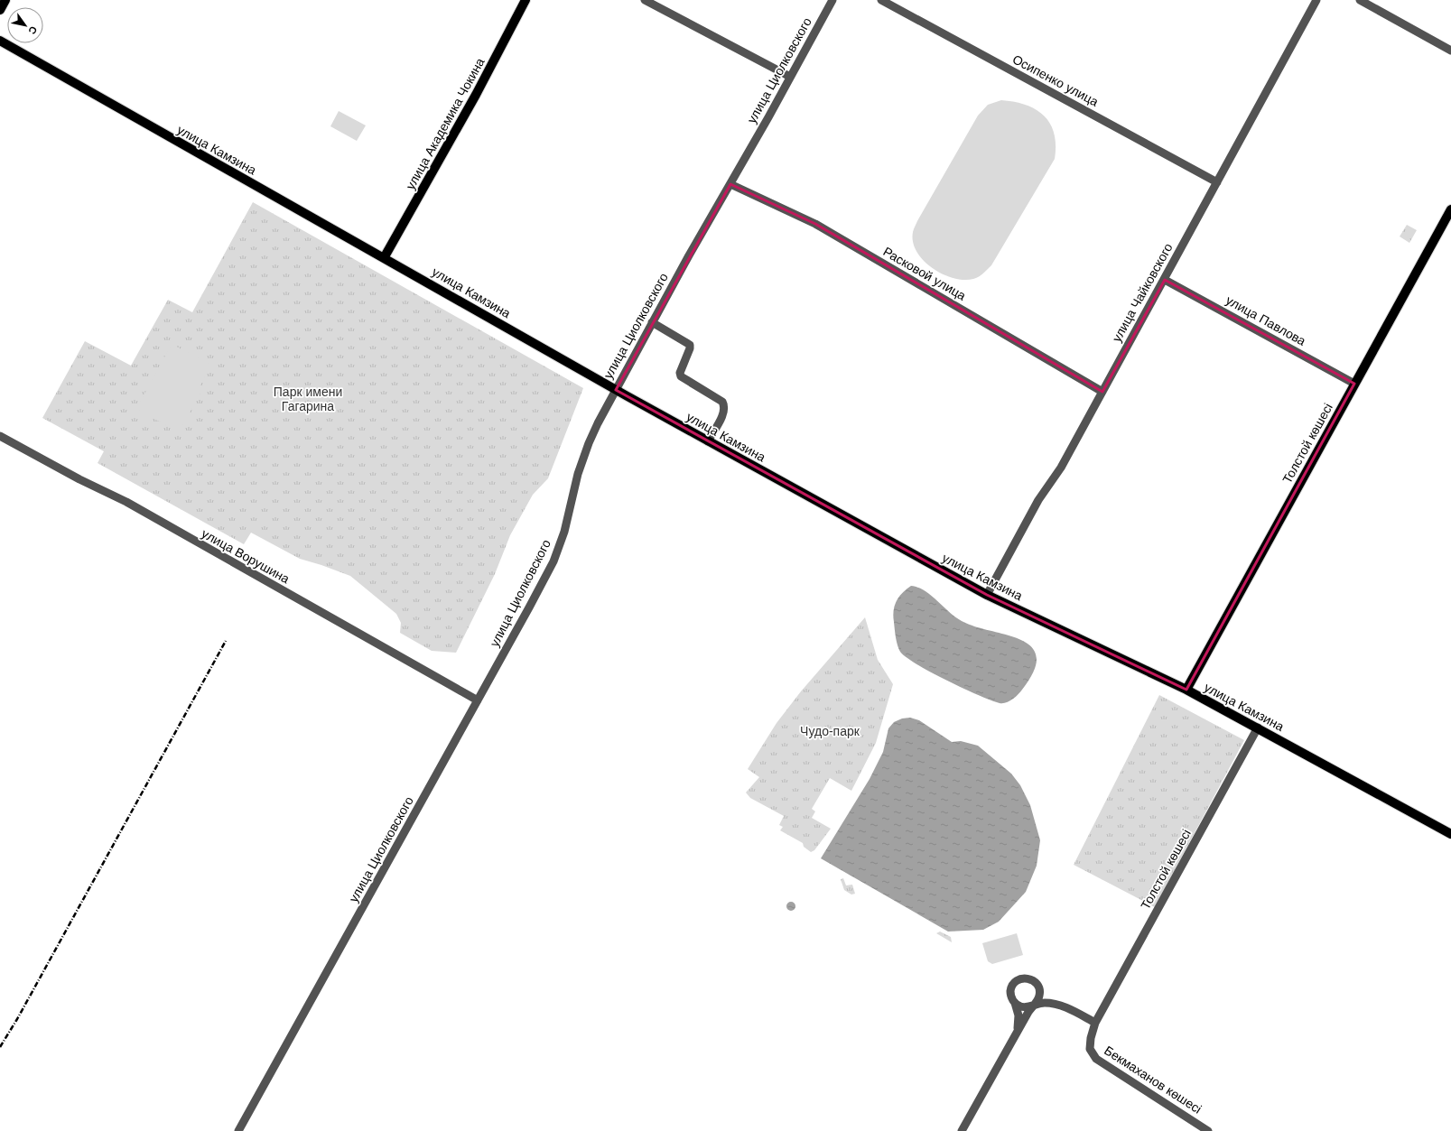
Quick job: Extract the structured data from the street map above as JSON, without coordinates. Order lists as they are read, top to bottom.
{
  "streets": {
    "main road": ["улица Академика Чокина", "улица Камзина", "Толстой көшесі"],
    "street": [
      "улица Циолковского",
      "Осипенко улица",
      "Расковой улица",
      "улица Чайковского",
      "улица Павлова",
      "улица Ворушина",
      "Бекмаханов көшесі"
    ]
  },
  "crossings": [
    ["улица Циолковского", "улица Камзина"],
    ["улица Циолковского", "Расковой улица"],
    ["улица Циолковского", "улица Ворушина"],
    ["Осипенко улица", "улица Чайковского"],
    ["улица Академика Чокина", "улица Камзина"],
    ["улица Камзина", "улица Чайковского"],
    ["улица Камзина", "Толстой көшесі"],
    ["Расковой улица", "улица Чайковского"],
    ["улица Чайковского", "улица Павлова"],
    ["улица Павлова", "Толстой көшесі"],
    ["Толстой көшесі", "Бекмаханов көшесі"]
  ],
  "parks": ["Парк имени Гагарина", "Чудо-парк"],
  "north": "bottom right"
}
